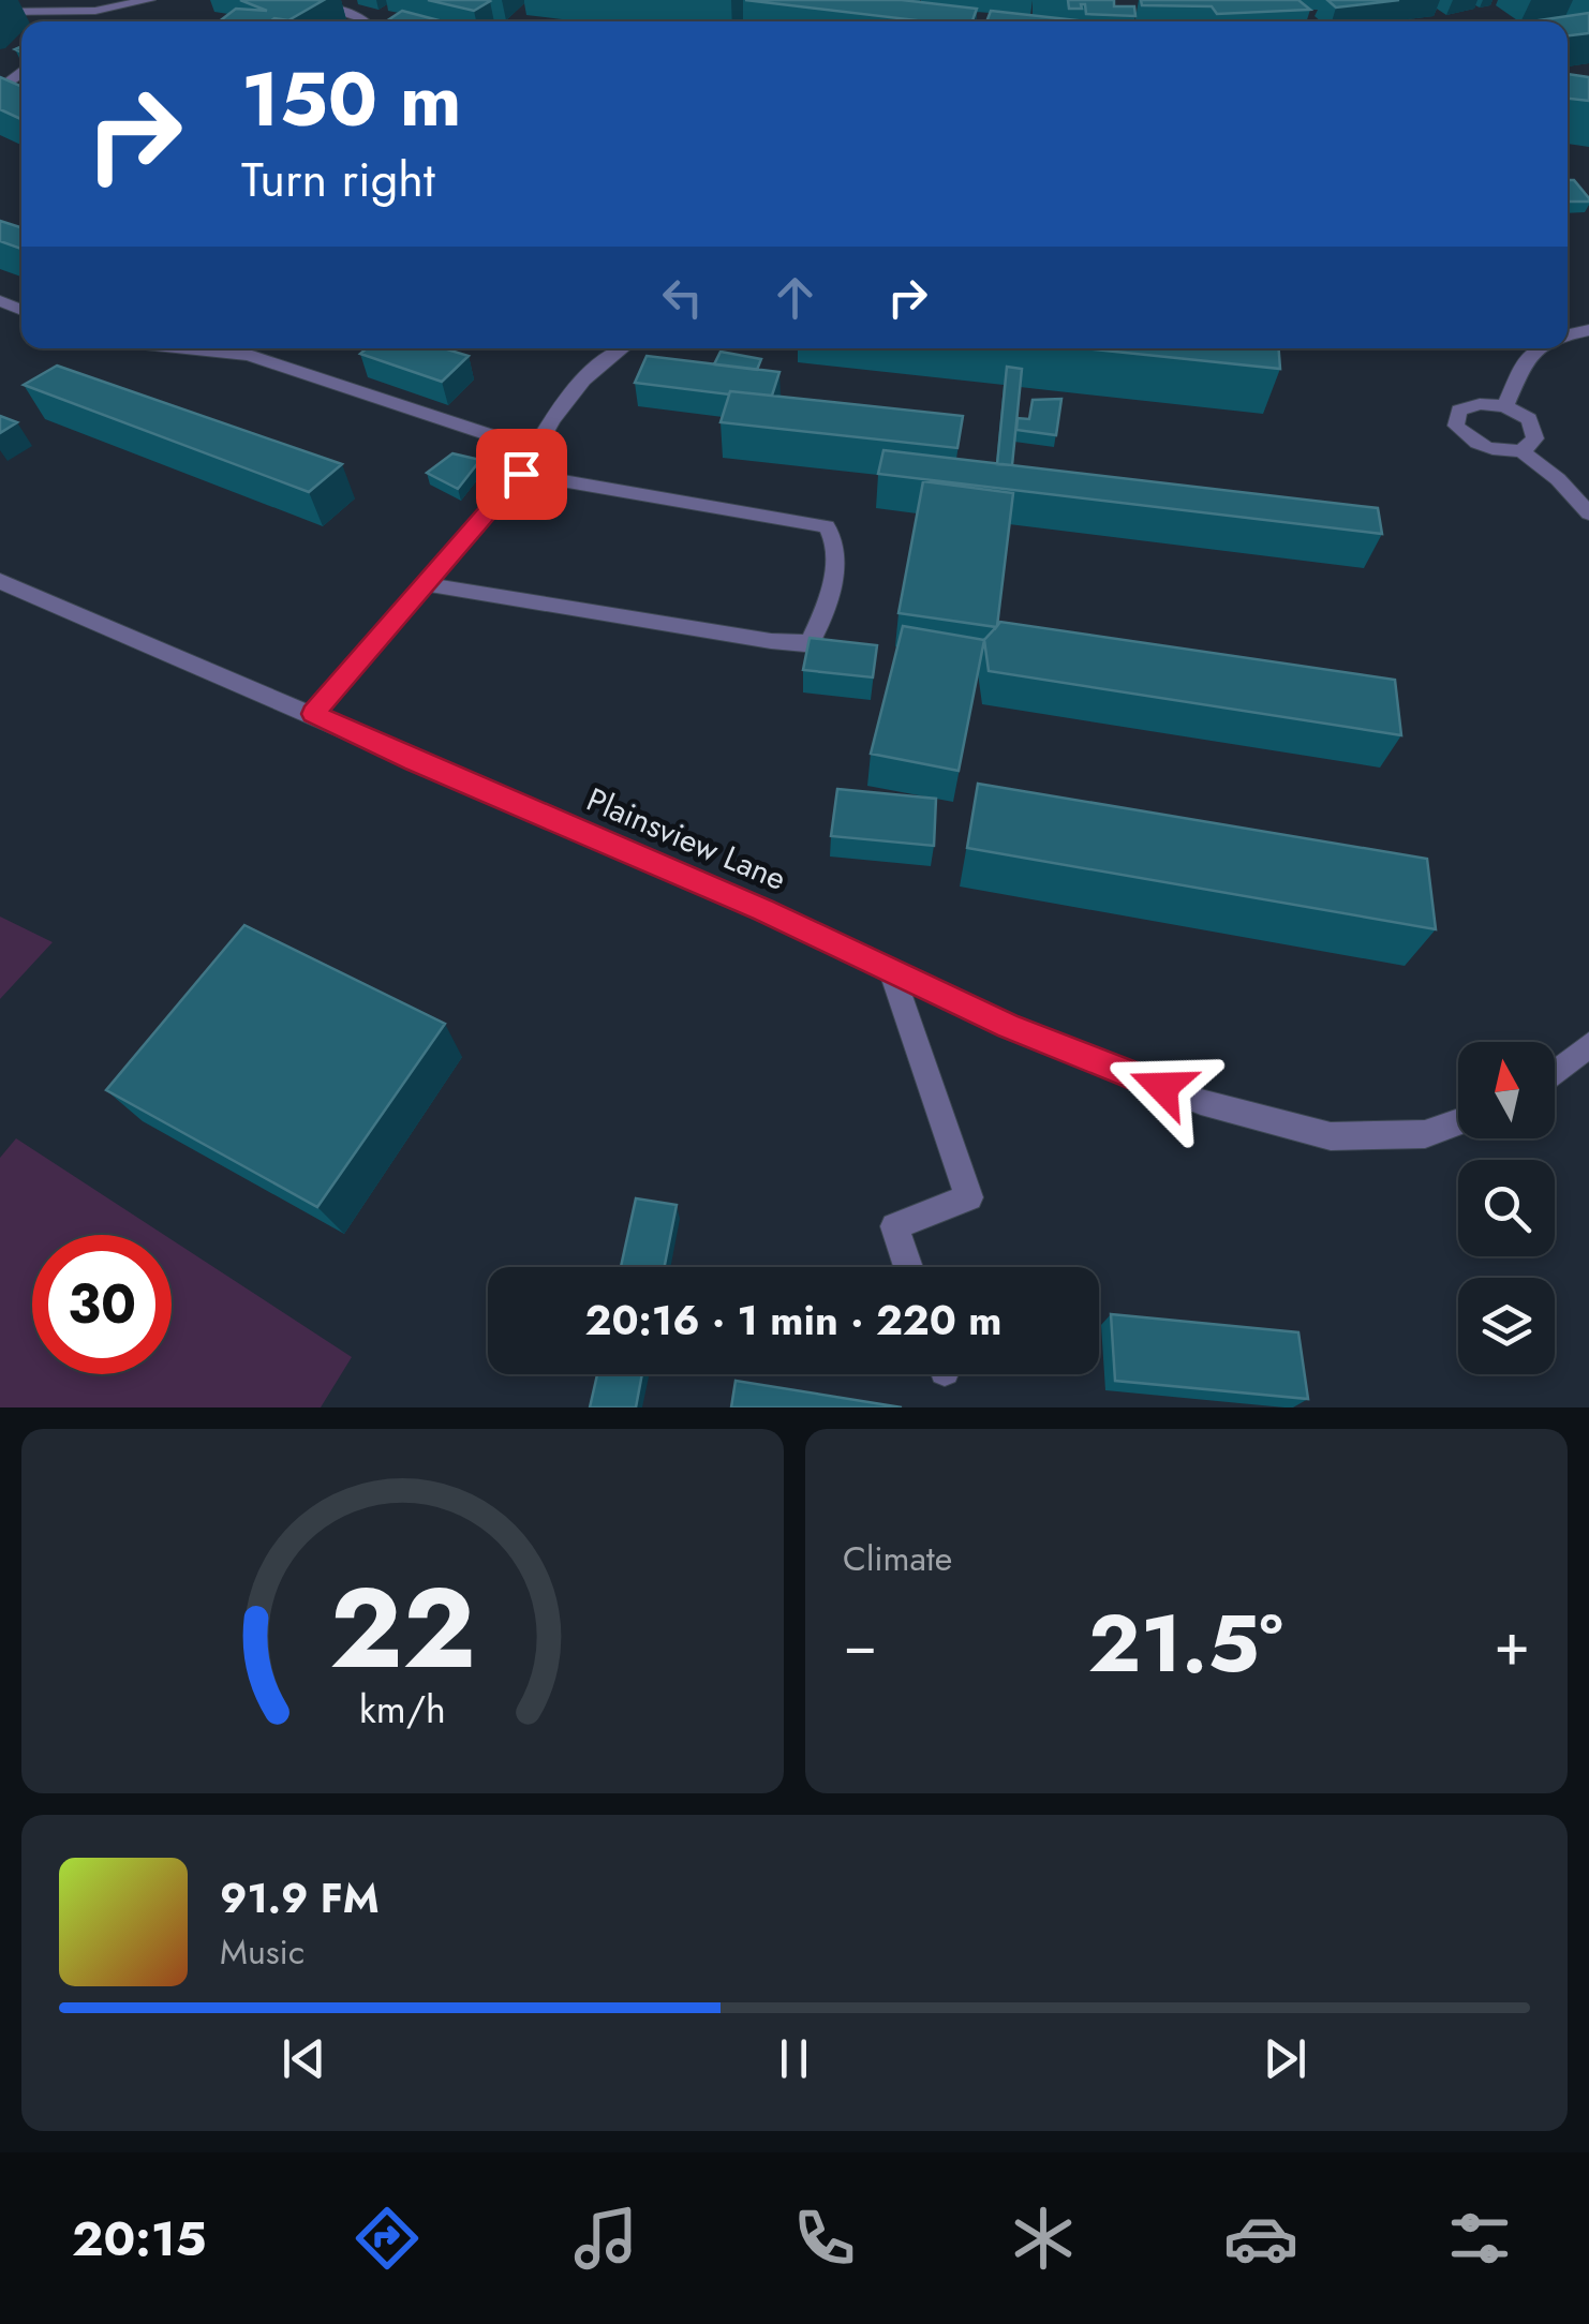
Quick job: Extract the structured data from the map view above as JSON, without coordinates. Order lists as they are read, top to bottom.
{
  "streets": {
    "street": ["Plainsview Lane"]
  },
  "north": "top",
  "page": {
    "turn": ["150 m", "Turn right"],
    "limit": "30",
    "trip": "20:16 · 1 min · 220 m",
    "tile": "Climate",
    "heat": ["−", "21.5°", "+"],
    "song": ["91.9 FM", "Music"],
    "tabs": "20:15",
    "gauge": ["22", "km/h"]
  }
}
